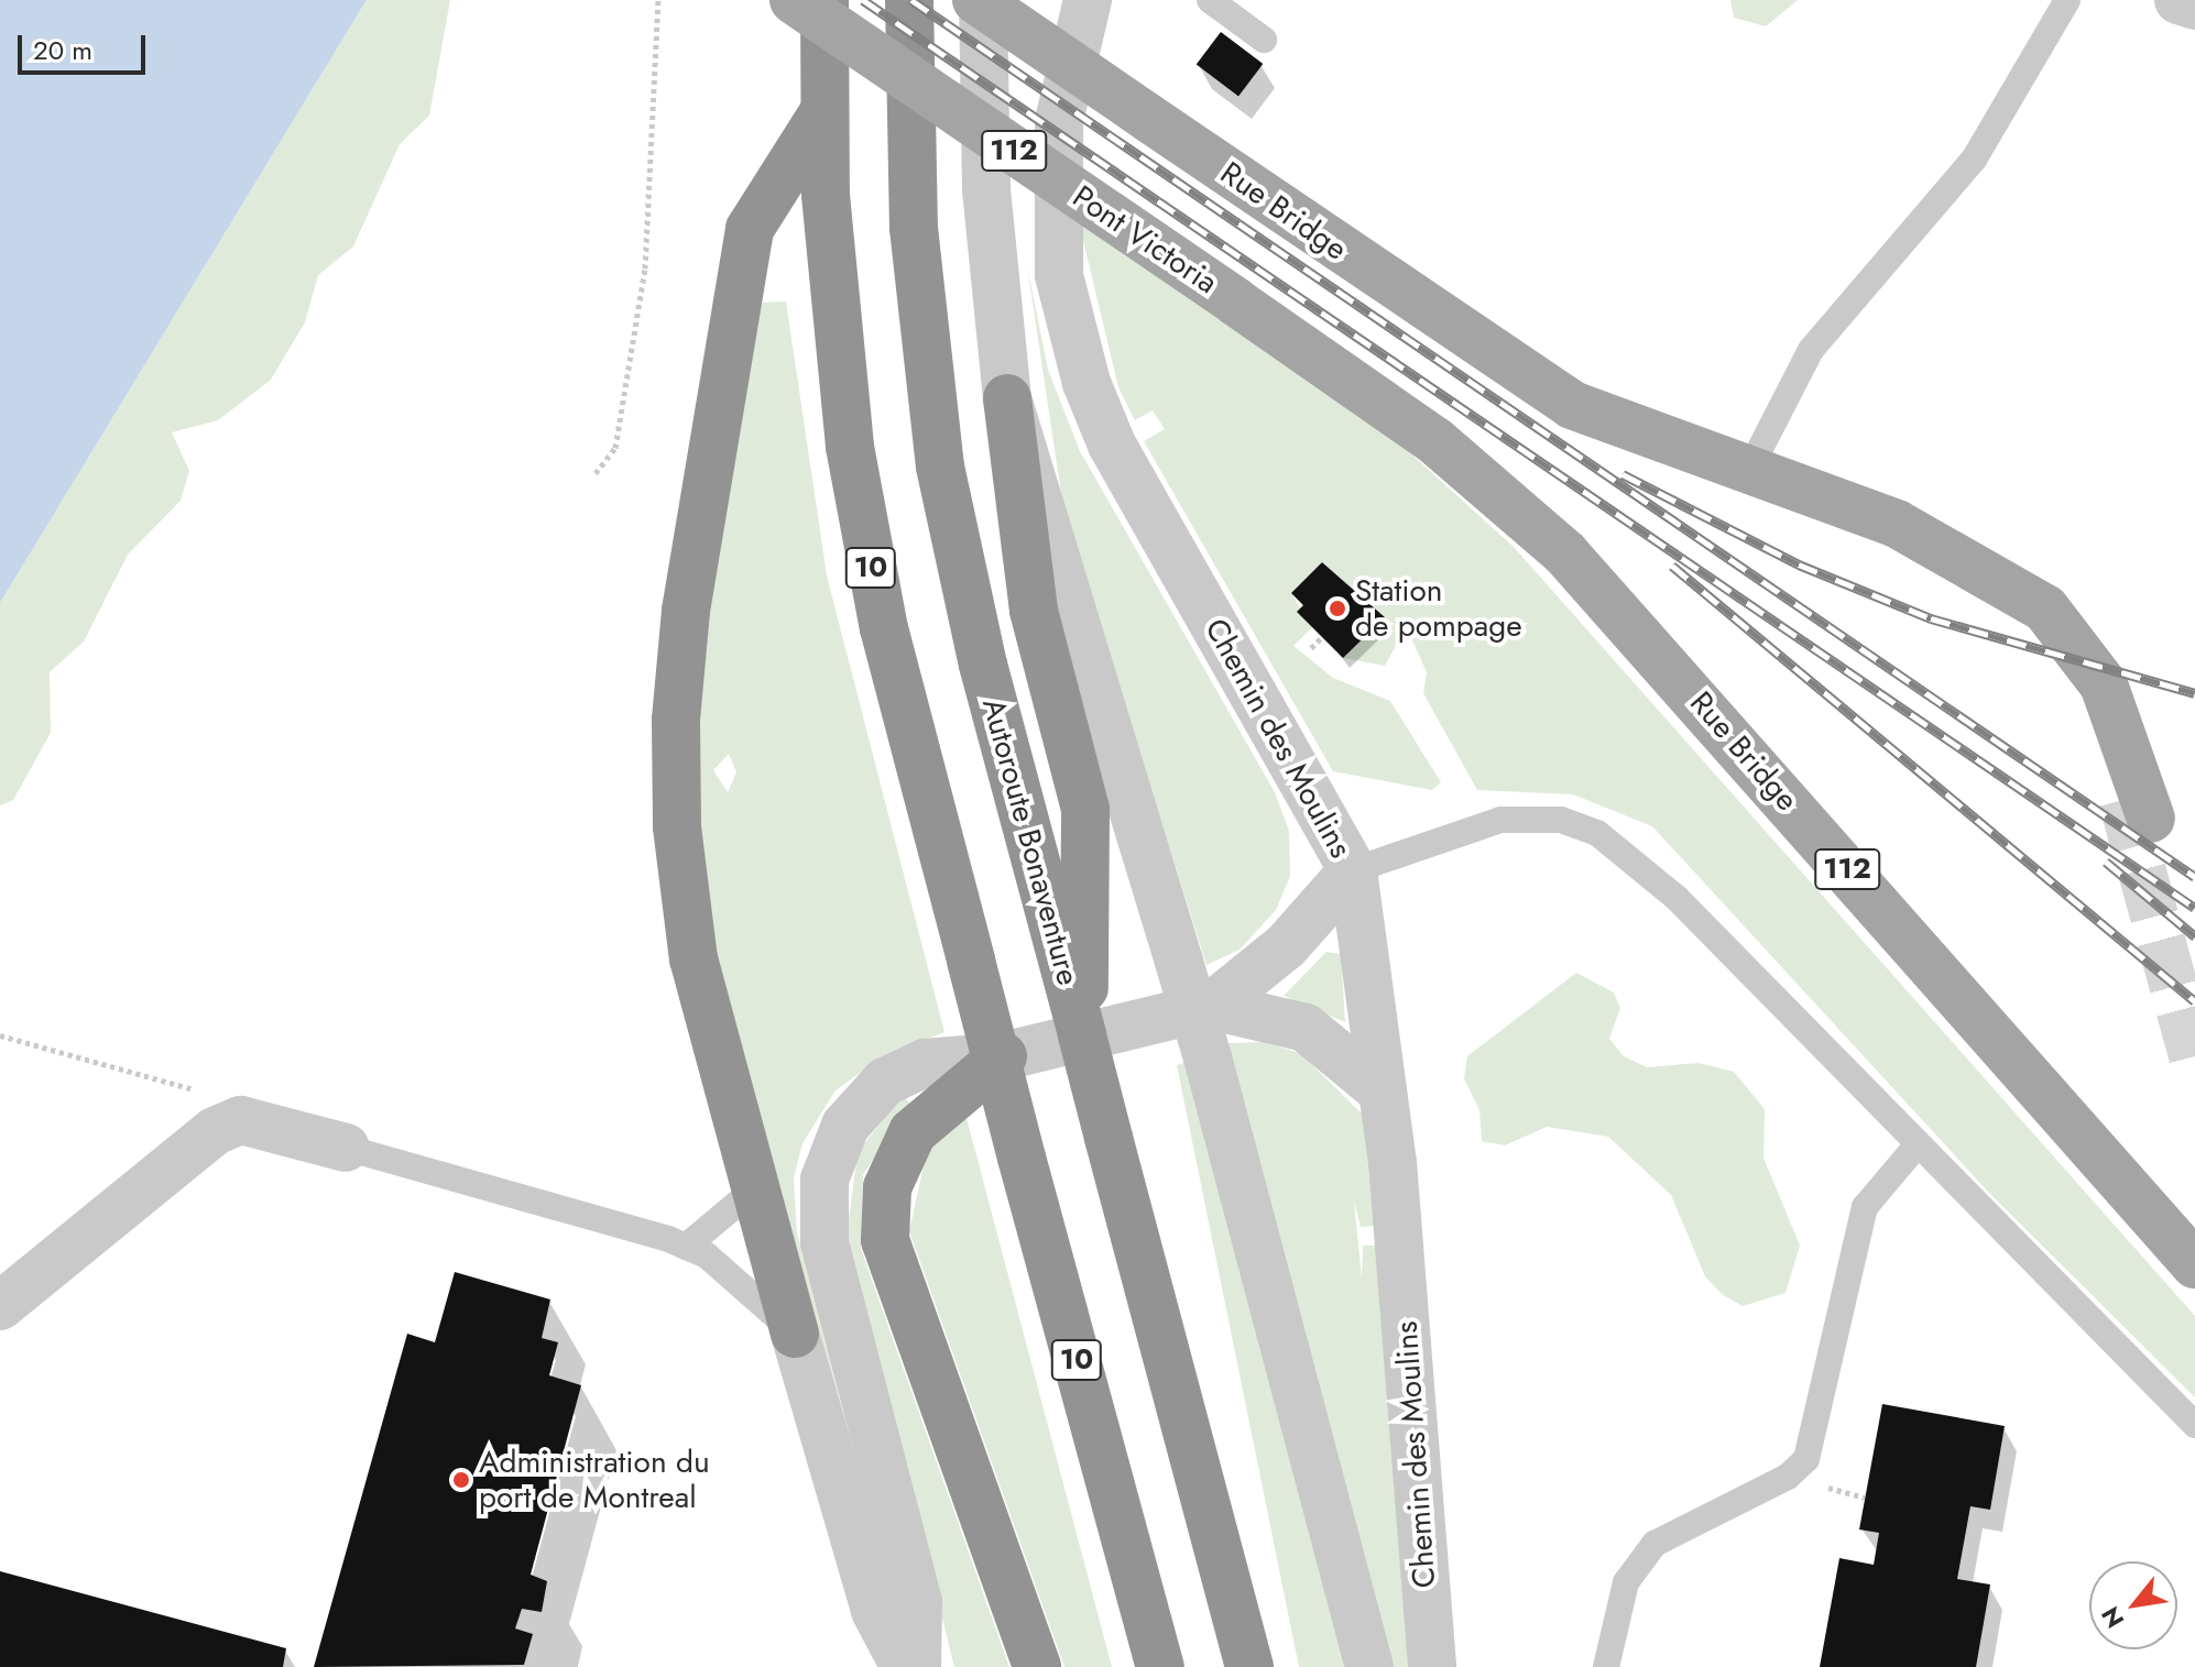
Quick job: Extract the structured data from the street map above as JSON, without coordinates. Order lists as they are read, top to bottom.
{
  "streets": {
    "highway": ["10", "Autoroute Bonaventure"],
    "main road": ["112", "Rue Bridge", "Pont Victoria"],
    "street": ["Chemin des Moulins"]
  },
  "crossings": [
    ["Rue Bridge", "Pont Victoria"]
  ],
  "places": ["Station de pompage", "Administration du port de Montreal"],
  "scale_bar": "20 m",
  "north": "bottom left"
}
